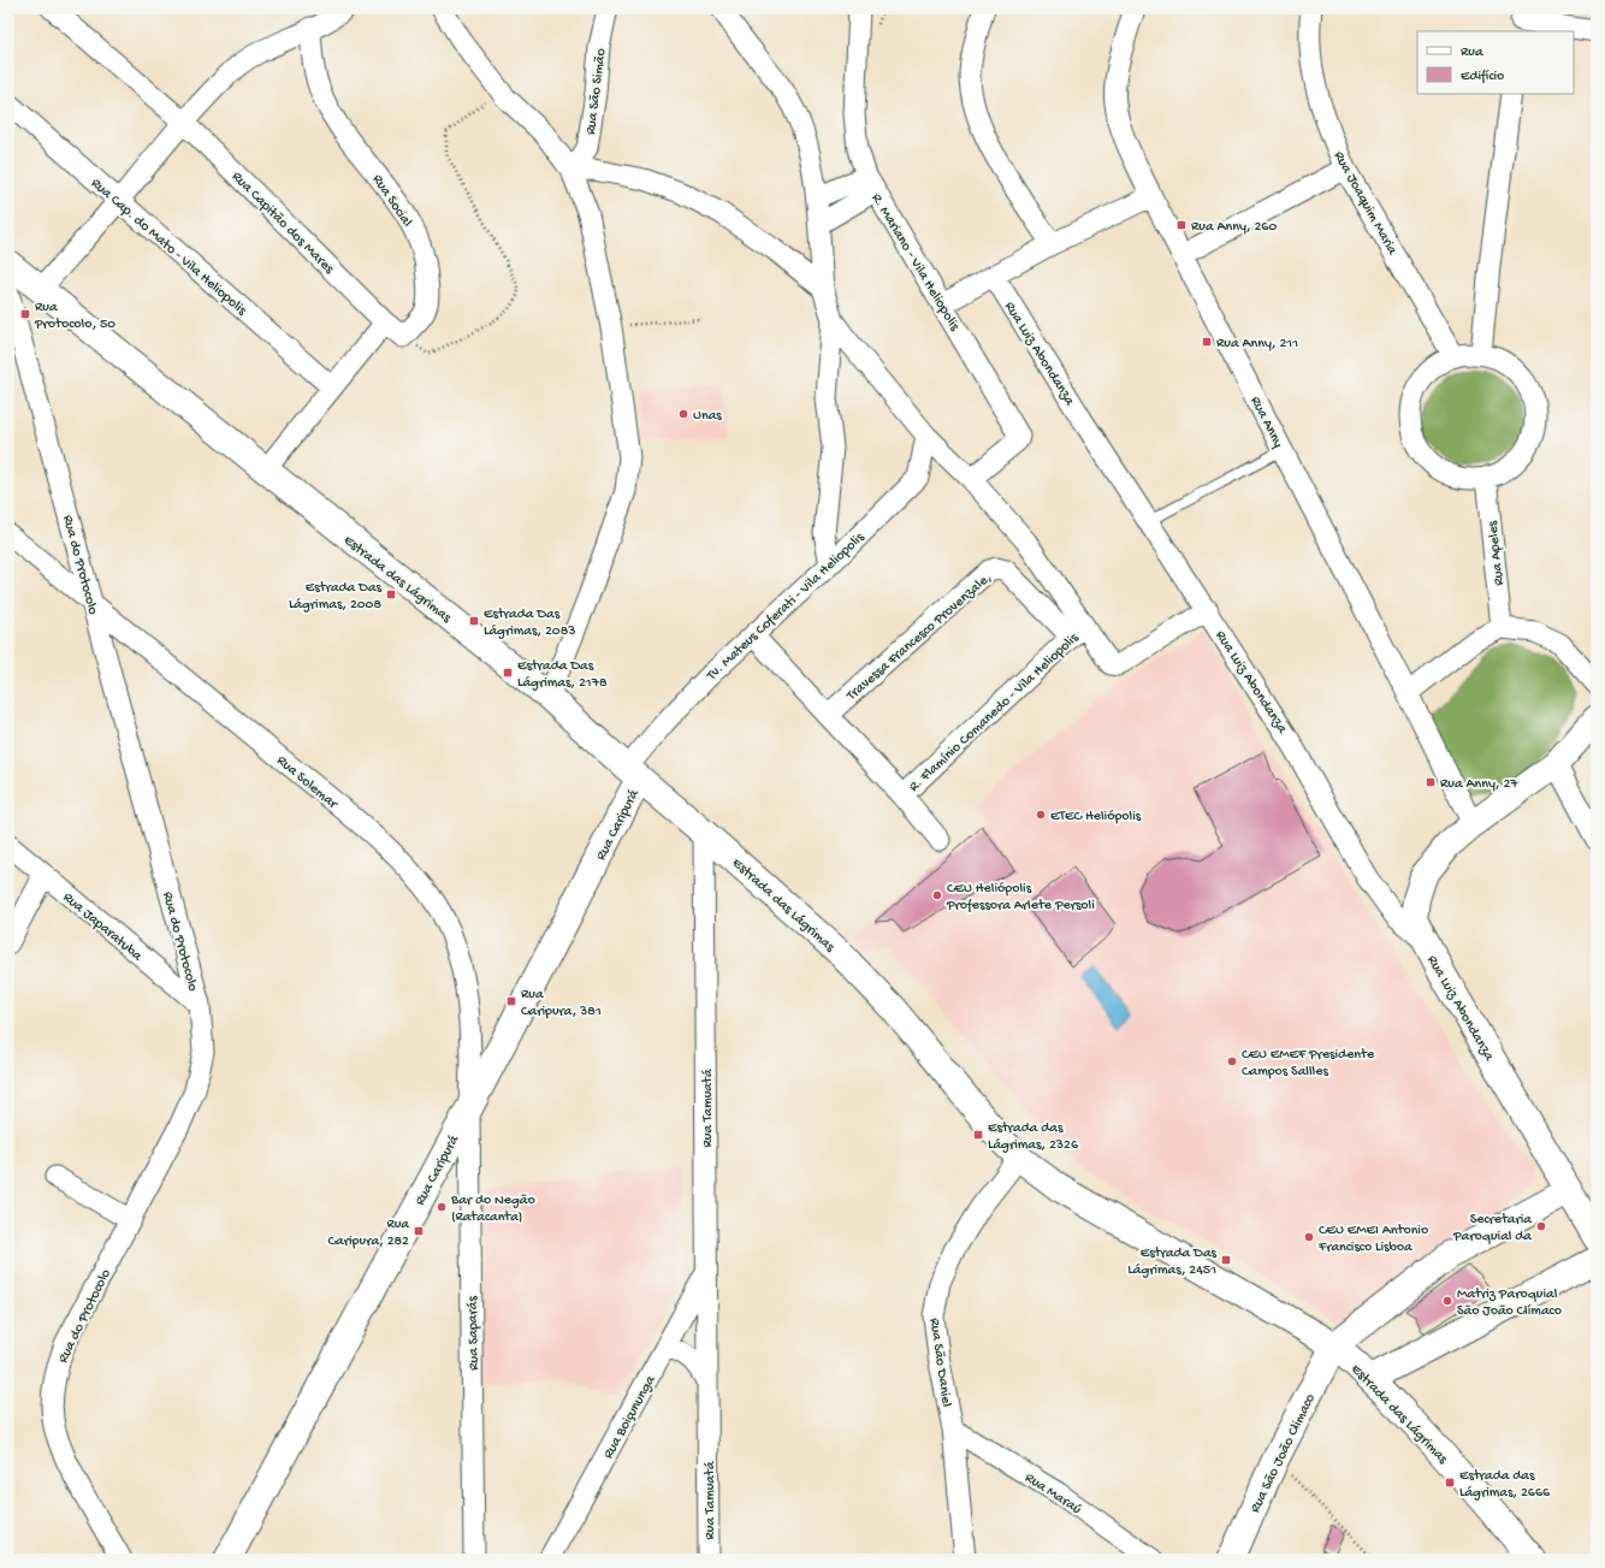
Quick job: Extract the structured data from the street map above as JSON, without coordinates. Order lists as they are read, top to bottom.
{
  "streets": {
    "street": [
      "Rua São Simão",
      "Rua Social",
      "Rua Joaquim Maria",
      "Rua Capitão dos Mares",
      "Rua Cap. do Mato - Vila Heliopolis",
      "R. Mariano - Vila Heliopolis",
      "Rua Luiz Abondanza",
      "Rua Anny",
      "Rua Apeles",
      "Rua do Protocolo",
      "Estrada das Lágrimas",
      "Tv. Mateus Coferati - Vila Heliopolis",
      "Travessa Francesco Provenzale,",
      "R. Flamínio Comanedo - Vila Heliopolis",
      "Rua Solemar",
      "Rua Caripurá",
      "Rua Japaratuba",
      "Rua Tamuatá",
      "Rua Saparás",
      "Rua São Daniel",
      "Rua Boiçununga",
      "Rua São João Climaco",
      "Rua Maraú"
    ]
  },
  "crossings": [
    ["Rua Joaquim Maria", "Rua Apeles"],
    ["Rua do Protocolo", "Rua Solemar"],
    ["Rua do Protocolo", "Rua Japaratuba"],
    ["Estrada das Lágrimas", "Tv. Mateus Coferati - Vila Heliopolis"],
    ["Estrada das Lágrimas", "Rua Caripurá"],
    ["Estrada das Lágrimas", "Rua Tamuatá"],
    ["Estrada das Lágrimas", "Rua São Daniel"],
    ["Estrada das Lágrimas", "Rua São João Climaco"],
    ["Tv. Mateus Coferati - Vila Heliopolis", "Rua Caripurá"],
    ["Travessa Francesco Provenzale,", "R. Flamínio Comanedo - Vila Heliopolis"],
    ["Rua Solemar", "Rua Caripurá"],
    ["Rua Solemar", "Rua Saparás"],
    ["Rua Caripurá", "Rua Saparás"],
    ["Rua Tamuatá", "Rua Boiçununga"],
    ["Rua São Daniel", "Rua Maraú"]
  ],
  "places": {
    "transit": [
      "Rua Anny, 260",
      "Rua Protocolo, 50",
      "Rua Anny, 211",
      "Estrada Das Lágrimas, 2008",
      "Estrada Das Lágrimas, 2083",
      "Estrada Das Lágrimas, 2178",
      "Rua Anny, 27",
      "Rua Caripura, 381",
      "Estrada das Lágrimas, 2326",
      "Rua Caripura, 282",
      "Estrada Das Lágrimas, 2451",
      "Estrada das Lágrimas, 2666"
    ],
    "other": [
      "Unas",
      "ETEC Heliópolis",
      "CEU Heliópolis Professora Arlete Persoli",
      "CEU EMEF Presidente Campos Sallles",
      "Bar do Negão (Ratacanta)",
      "Secretaria Paroquial da",
      "CEU EMEI Antonio Francisco Lisboa",
      "Matriz Paroquial São João Clímaco"
    ]
  },
  "legend": ["Rua", "Edifício"]
}
